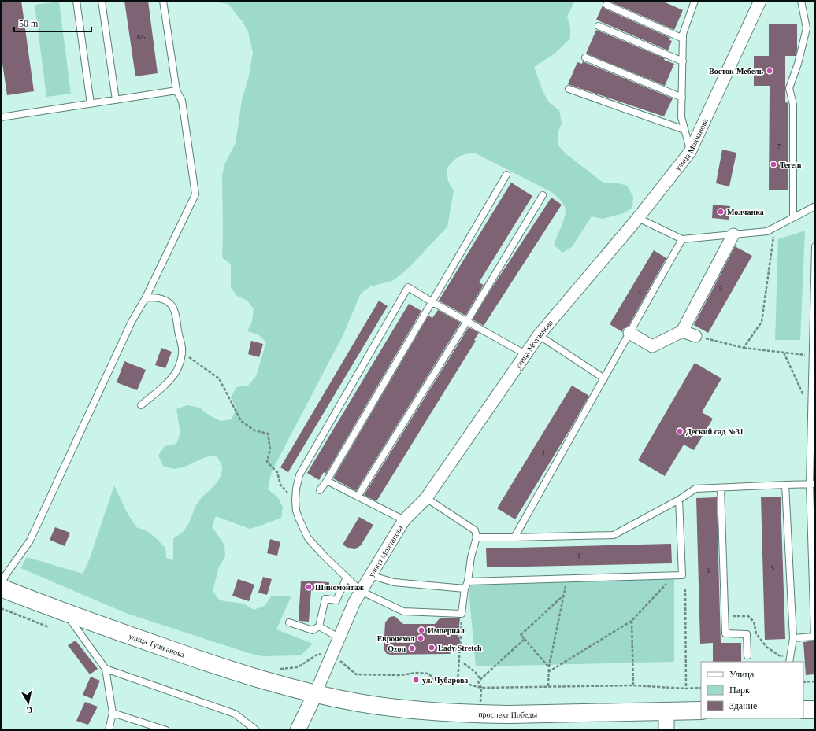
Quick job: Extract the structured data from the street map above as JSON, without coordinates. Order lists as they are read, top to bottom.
{
  "streets": {
    "main road": ["улица Тушканова", "проспект Победы"],
    "street": ["улица Молчанова"]
  },
  "crossings": [
    ["улица Молчанова", "улица Тушканова"],
    ["улица Молчанова", "проспект Победы"],
    ["улица Тушканова", "проспект Победы"]
  ],
  "places": {
    "other": [
      "Восток-Мебель",
      "Terem",
      "Молчанка",
      "Деский сад №31",
      "Шиномонтаж",
      "Империал",
      "Еврочехол",
      "Lady Stretch",
      "Ozon"
    ],
    "transit": ["ул. Чубарова"]
  },
  "house_numbers": [
    "8/5",
    "7",
    "5",
    "4",
    "1",
    "1",
    "5",
    "3"
  ],
  "legend": ["Улица", "Парк", "Здание"],
  "scale_bar": "50 m",
  "north": "bottom"
}
